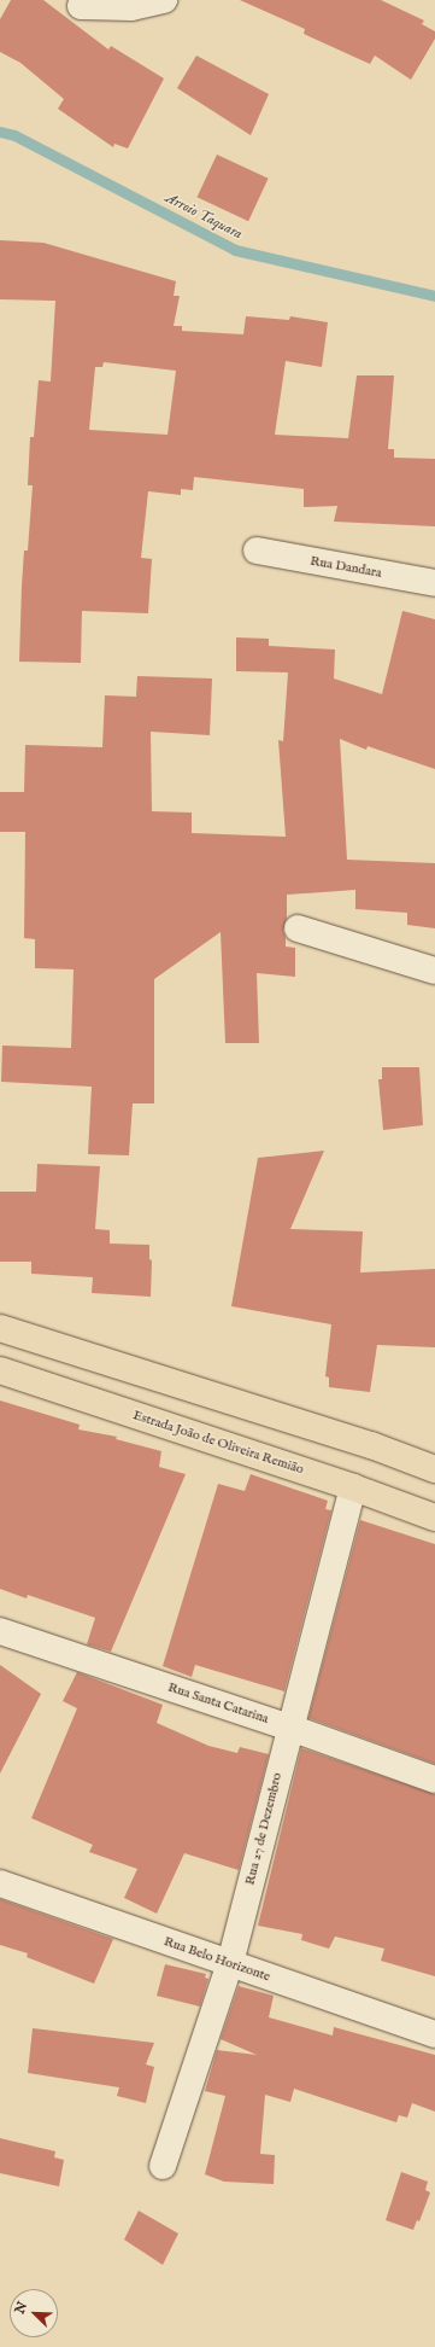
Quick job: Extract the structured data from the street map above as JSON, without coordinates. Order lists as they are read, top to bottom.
{
  "streets": {
    "main road": ["Estrada João de Oliveira Remião"],
    "street": [
      "Rua Dandara",
      "Rua Santa Catarina",
      "Rua 27 de Dezembro",
      "Rua Belo Horizonte"
    ]
  },
  "crossings": [
    ["Estrada João de Oliveira Remião", "Rua 27 de Dezembro"],
    ["Rua Santa Catarina", "Rua 27 de Dezembro"],
    ["Rua 27 de Dezembro", "Rua Belo Horizonte"]
  ],
  "water": ["Arroio Taquara"],
  "north": "top left"
}
